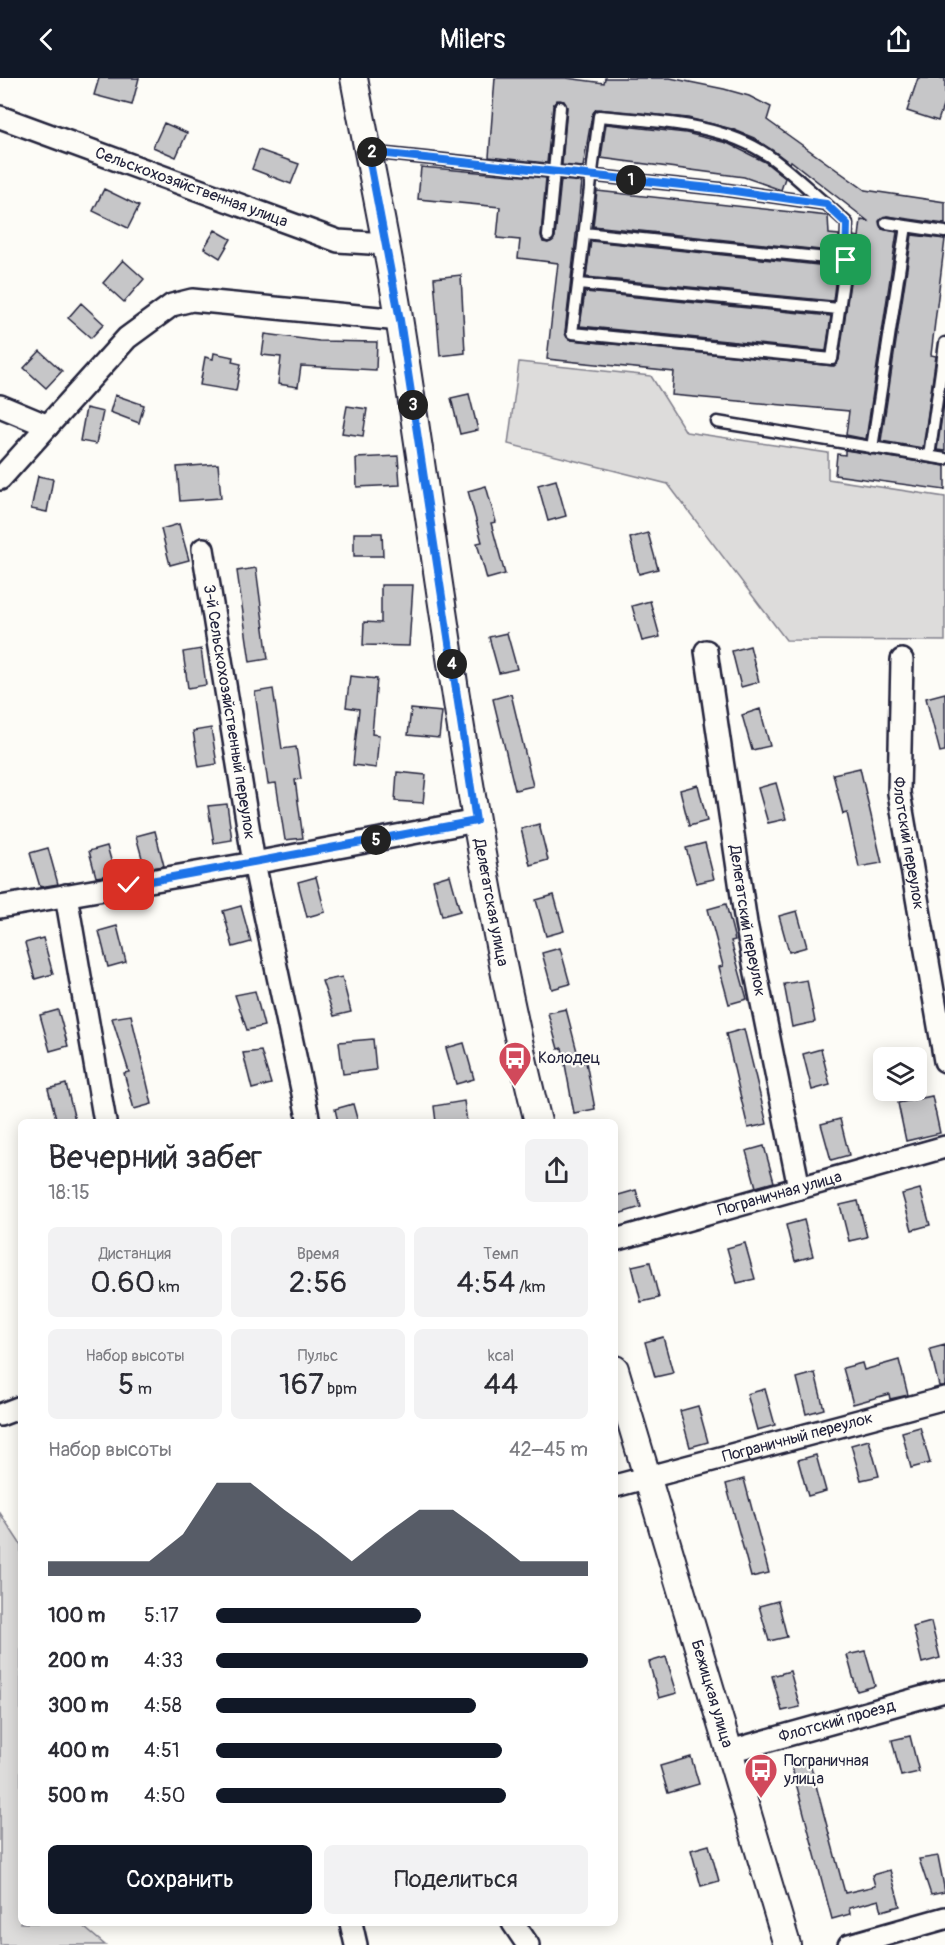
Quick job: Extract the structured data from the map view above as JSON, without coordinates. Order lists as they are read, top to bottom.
{
  "streets": {
    "street": [
      "Сельскохозяйственная улица",
      "3-й Сельскохозяйственный переулок",
      "Флотский переулок",
      "Делегатская улица",
      "Делегатский переулок",
      "Пограничная улица",
      "Пограничный переулок",
      "Бежицкая улица",
      "Флотский проезд"
    ]
  },
  "crossings": [
    ["Сельскохозяйственная улица", "Делегатская улица"],
    ["Делегатский переулок", "Пограничная улица"],
    ["Пограничный переулок", "Бежицкая улица"],
    ["Бежицкая улица", "Флотский проезд"]
  ],
  "places": {
    "bus stop": ["Колодец", "Пограничная улица"]
  },
  "page": {
    "header": "Milers",
    "pins": [
      "2",
      "1",
      "3",
      "4",
      "5"
    ],
    "heading": ["Вечерний забег", "18:15"],
    "stats": [
      ["Дистанция", "0.60 km"],
      ["Время", "2:56"],
      ["Темп", "4:54 /km"],
      ["Набор высоты", "5 m"],
      ["Пульс", "167 bpm"],
      ["kcal", "44"]
    ],
    "chart": ["Набор высоты", "42–45 m"],
    "list": [
      {
        "name": "100 m",
        "note": "5:17"
      },
      {
        "name": "200 m",
        "note": "4:33"
      },
      {
        "name": "300 m",
        "note": "4:58"
      },
      {
        "name": "400 m",
        "note": "4:51"
      },
      {
        "name": "500 m",
        "note": "4:50"
      }
    ],
    "buttons": ["Сохранить", "Поделиться"]
  }
}
